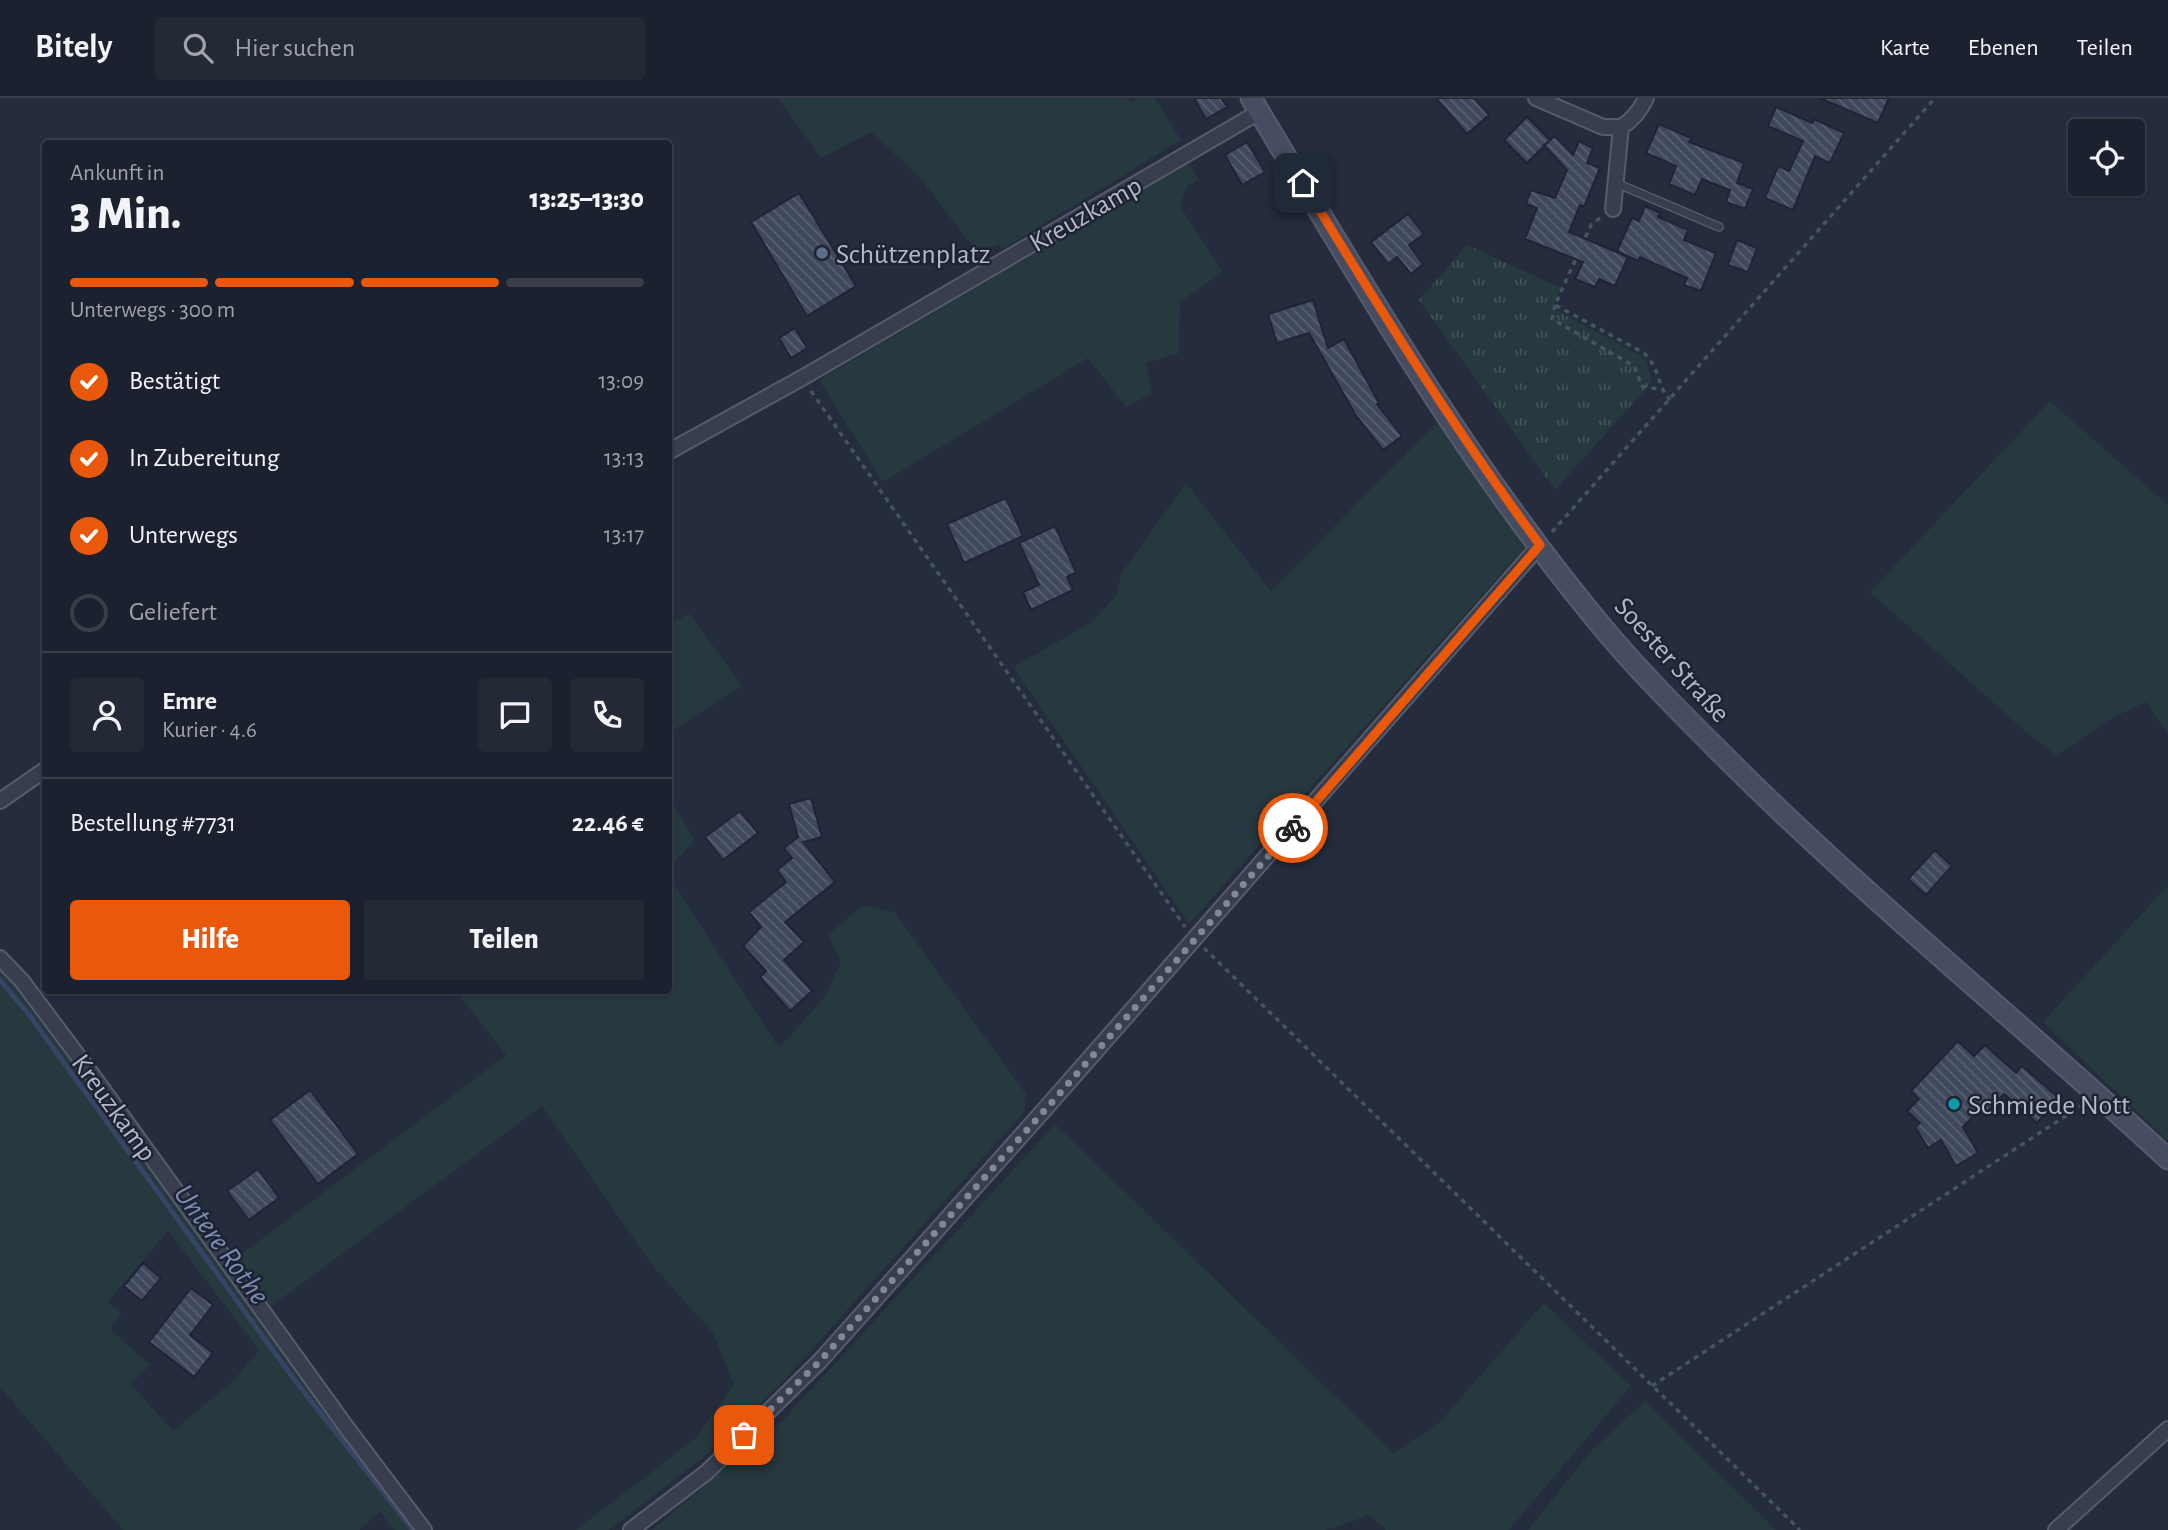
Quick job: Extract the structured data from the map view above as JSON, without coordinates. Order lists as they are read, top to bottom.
{
  "streets": {
    "main road": ["Soester Straße"],
    "street": ["Kreuzkamp"]
  },
  "crossings": [
    ["Kreuzkamp", "Soester Straße"]
  ],
  "water": ["Untere Rothe"],
  "places": ["Schützenplatz", "Schmiede Nott"],
  "page": {
    "header": "Bitely",
    "search": "Hier suchen",
    "nav": ["Karte", "Ebenen", "Teilen"],
    "heading": ["3 Min.", "Ankunft in", "13:25–13:30"],
    "panel": [
      "Emre",
      "Kurier · 4.6",
      "Bestellung #7731",
      "22.46 €"
    ],
    "bar": "Unterwegs · 300 m",
    "list": [
      ["Bestätigt", "13:09"],
      ["In Zubereitung", "13:13"],
      ["Unterwegs", "13:17"],
      "Geliefert"
    ],
    "buttons": ["Hilfe", "Teilen"]
  }
}
